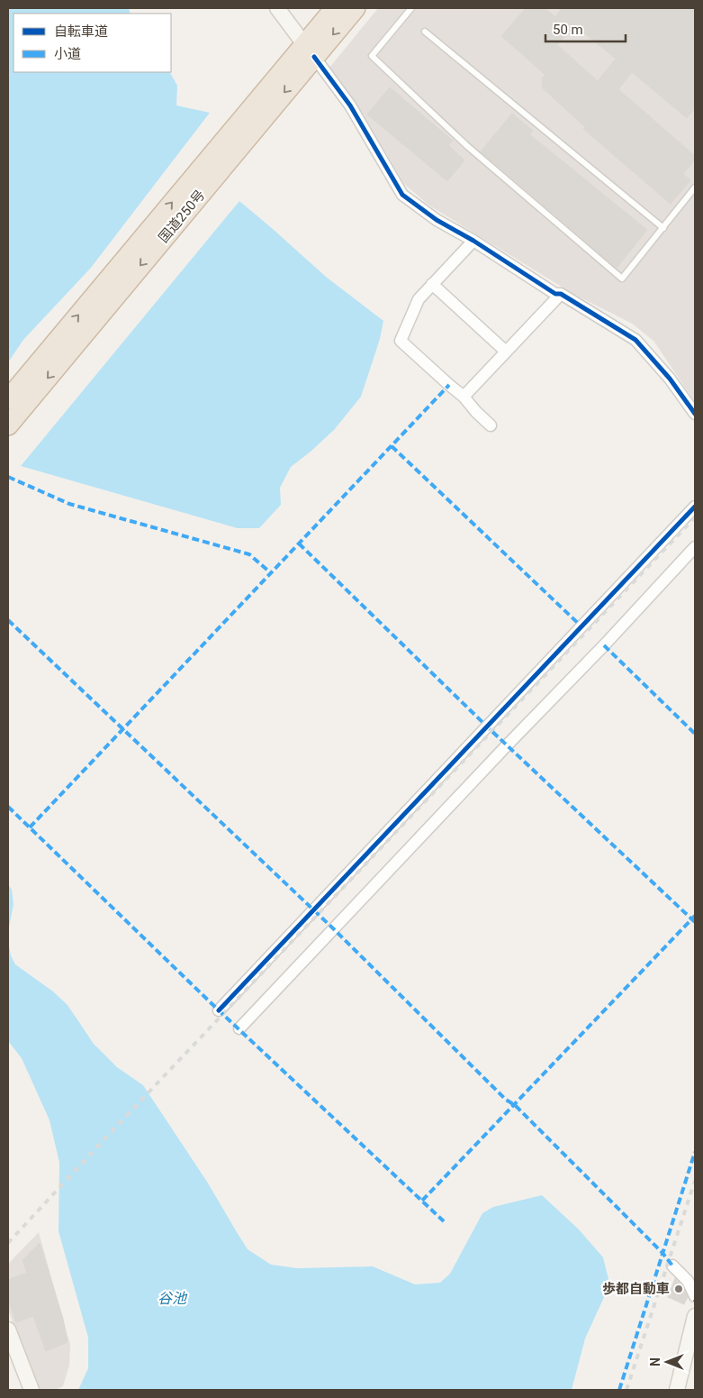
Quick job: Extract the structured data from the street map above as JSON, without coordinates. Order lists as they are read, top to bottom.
{
  "streets": {
    "highway": ["国道250号"]
  },
  "water": ["谷池"],
  "places": ["歩都自動車"],
  "legend": ["自転車道", "小道"],
  "scale_bar": "50 m",
  "north": "left"
}
